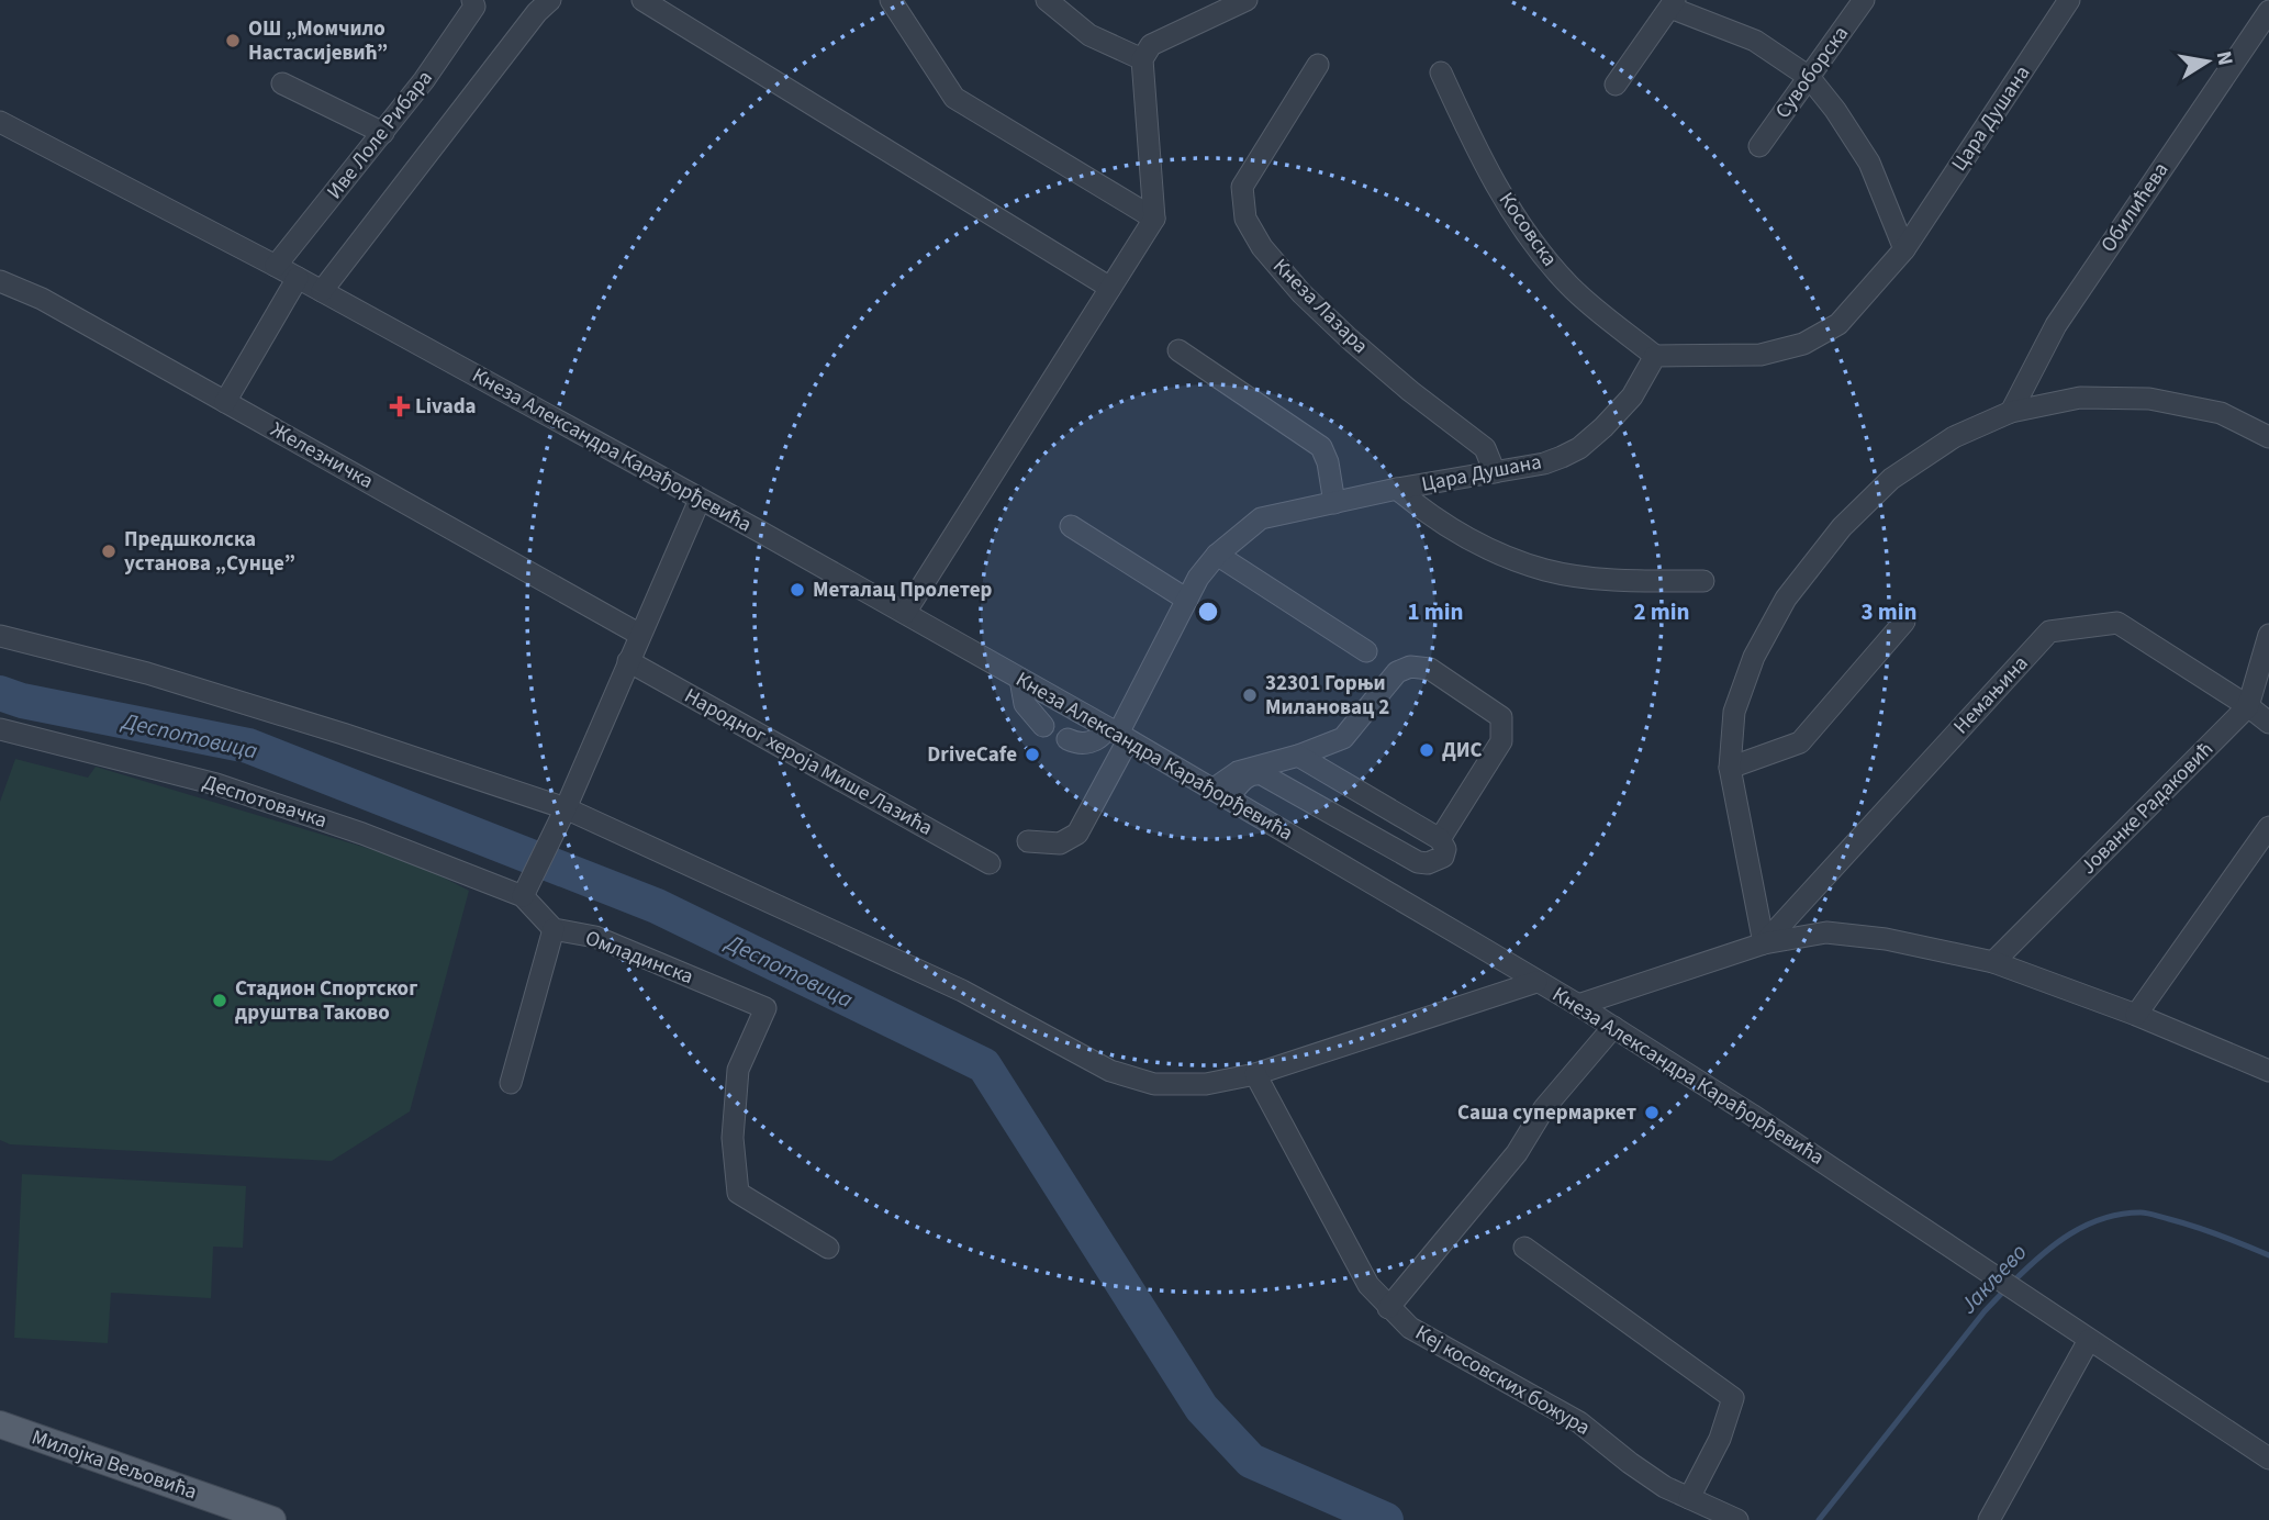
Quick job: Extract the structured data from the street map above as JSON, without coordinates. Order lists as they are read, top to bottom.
{
  "streets": {
    "main road": ["Милојка Вељовића"],
    "street": [
      "Сувоборска",
      "Цара Душана",
      "Иве Лоле Рибара",
      "Обилићева",
      "Косовска",
      "Кнеза Лазара",
      "Кнеза Александра Карађорђевића",
      "Железничка",
      "Немањина",
      "Народног хероја Мише Лазића",
      "Деспотовачка",
      "Јованке Радаковић",
      "Омладинска",
      "Кеј косовских божура"
    ]
  },
  "crossings": [
    ["Цара Душана", "Косовска"],
    ["Цара Душана", "Кнеза Лазара"],
    ["Цара Душана", "Кнеза Александра Карађорђевића"],
    ["Иве Лоле Рибара", "Кнеза Александра Карађорђевића"],
    ["Немањина", "Јованке Радаковић"]
  ],
  "water": ["Деспотовица", "Јакљево"],
  "places": {
    "other": [
      "ОШ „Момчило Настасијевић”",
      "Предшколска установа „Сунце”",
      "Металац Пролетер",
      "32301 Горњи Милановац 2",
      "ДИС",
      "DriveCafe",
      "Стадион Спортског друштва Таково",
      "Саша супермаркет"
    ],
    "health": ["Livada"]
  },
  "north": "right",
  "rings": ["1 min", "2 min", "3 min"]
}
